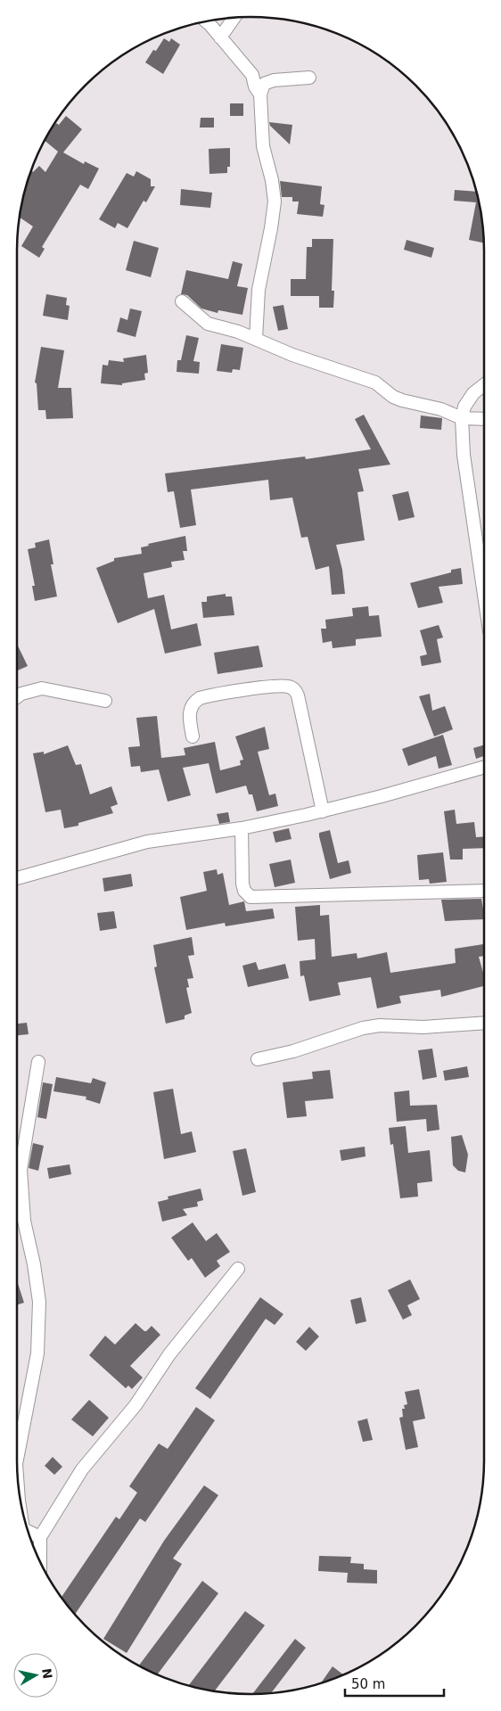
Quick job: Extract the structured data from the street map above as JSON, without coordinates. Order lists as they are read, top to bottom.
{
  "scale_bar": "50 m",
  "north": "right"
}
